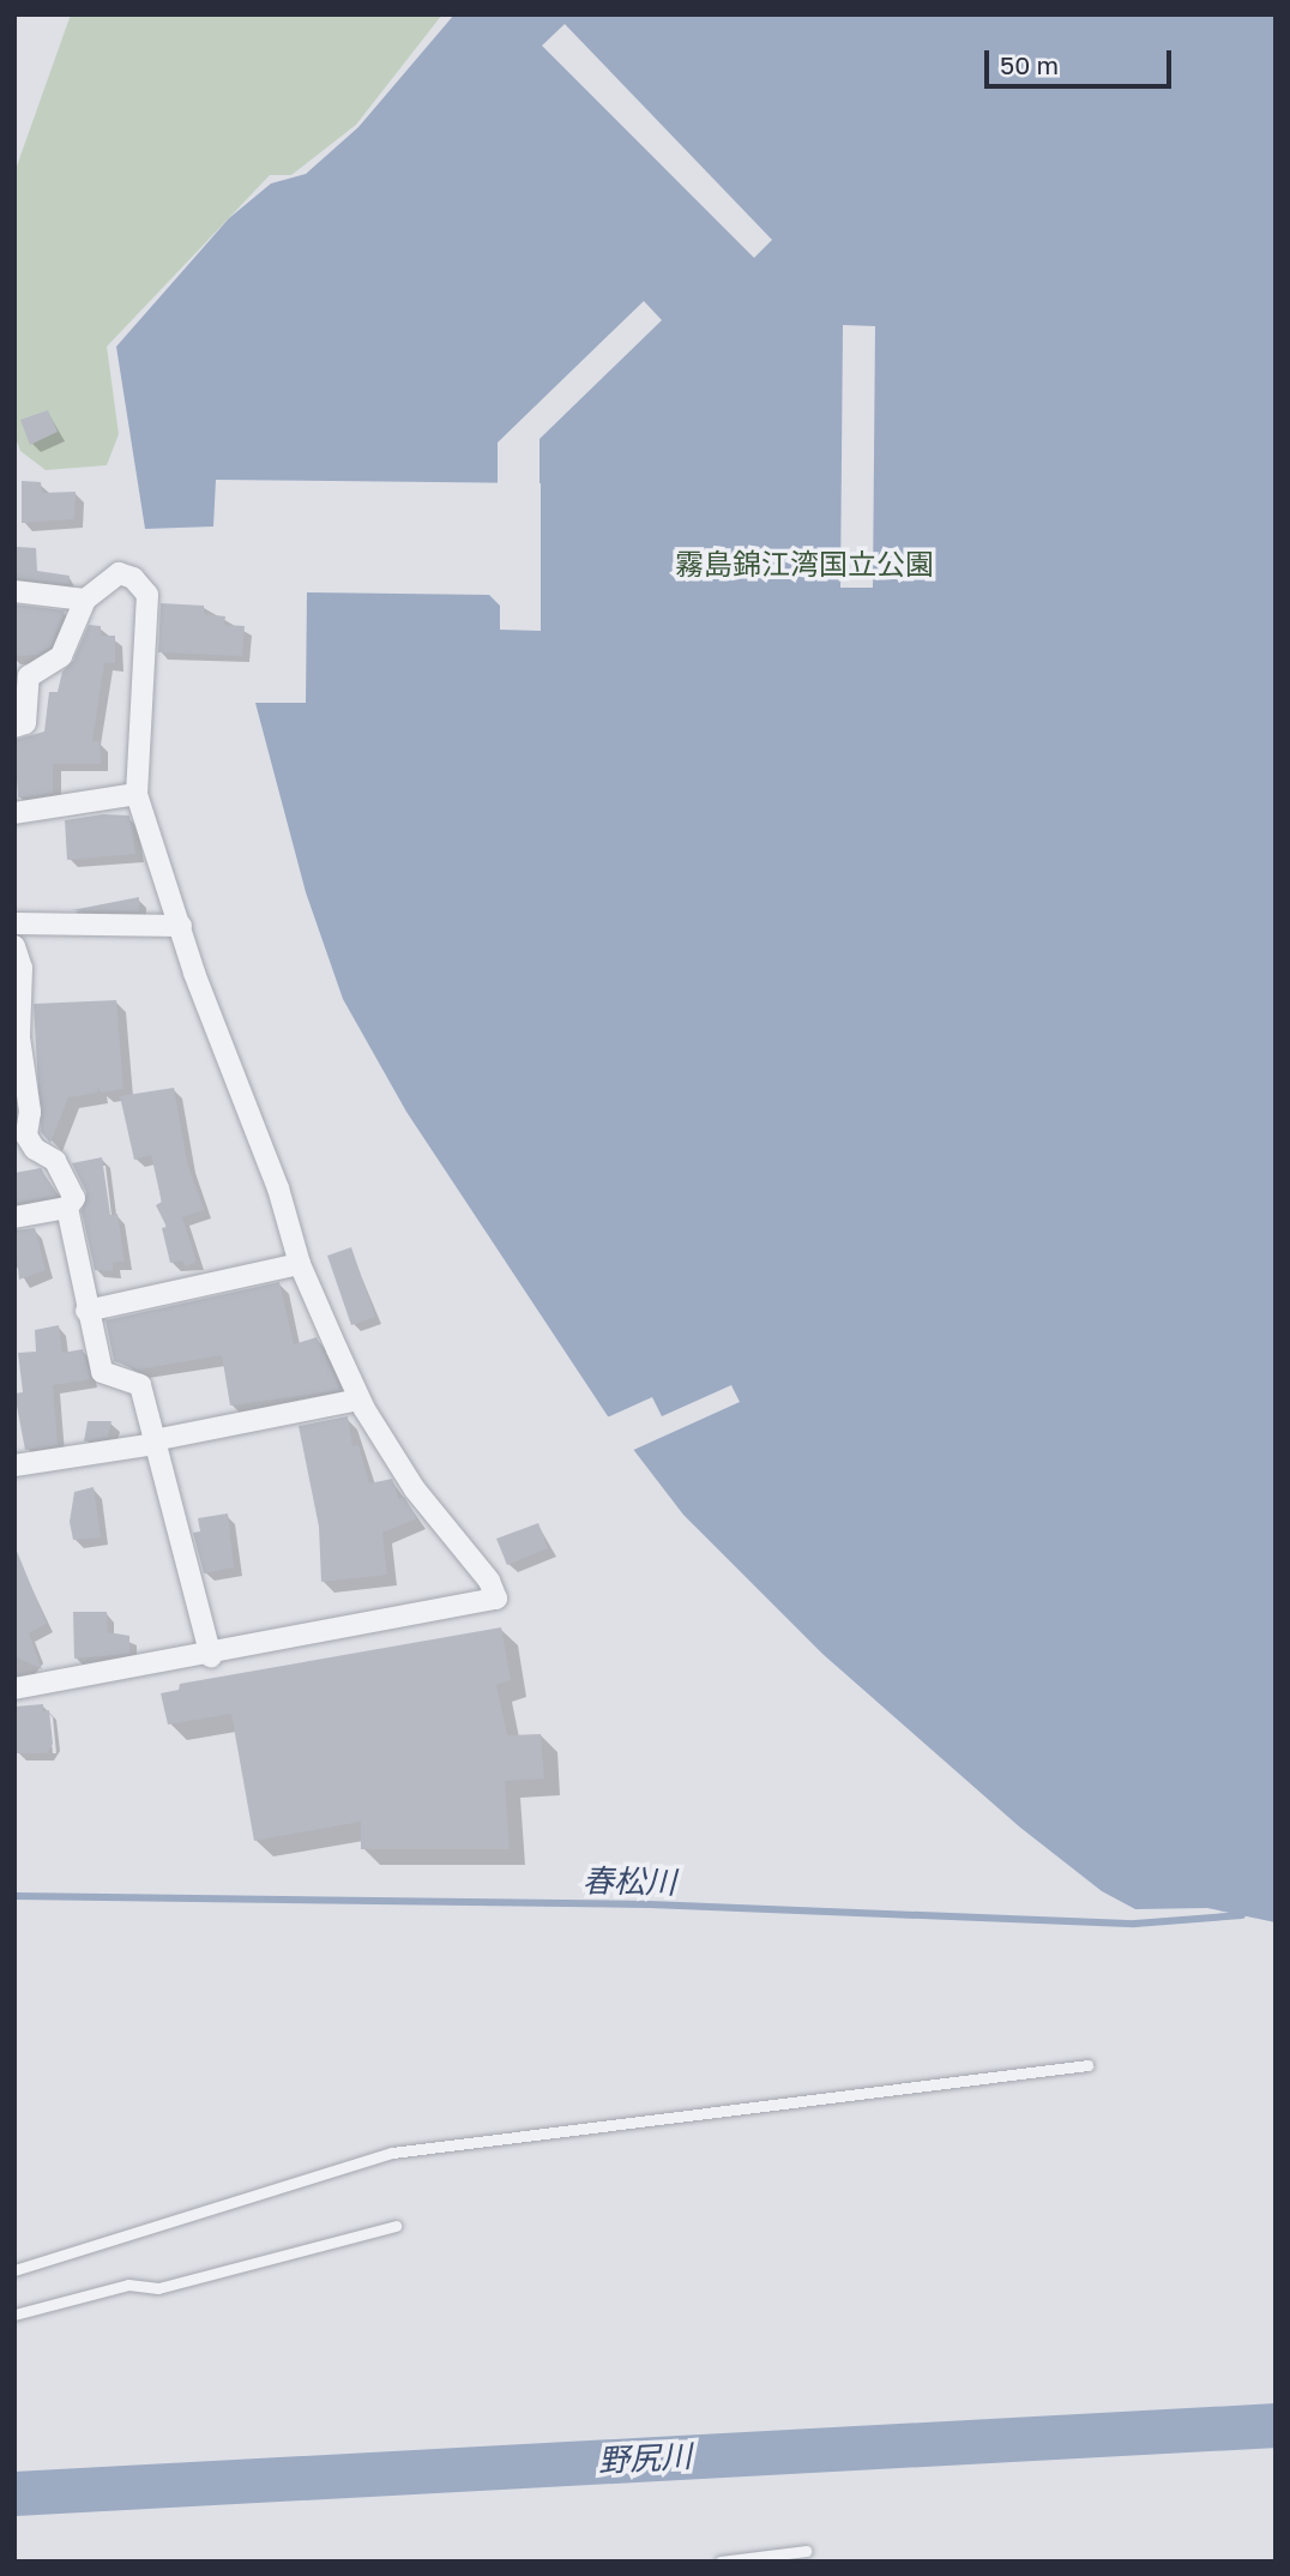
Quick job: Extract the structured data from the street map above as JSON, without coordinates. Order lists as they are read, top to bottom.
{
  "water": ["春松川", "野尻川"],
  "parks": ["霧島錦江湾国立公園"],
  "scale_bar": "50 m"
}
